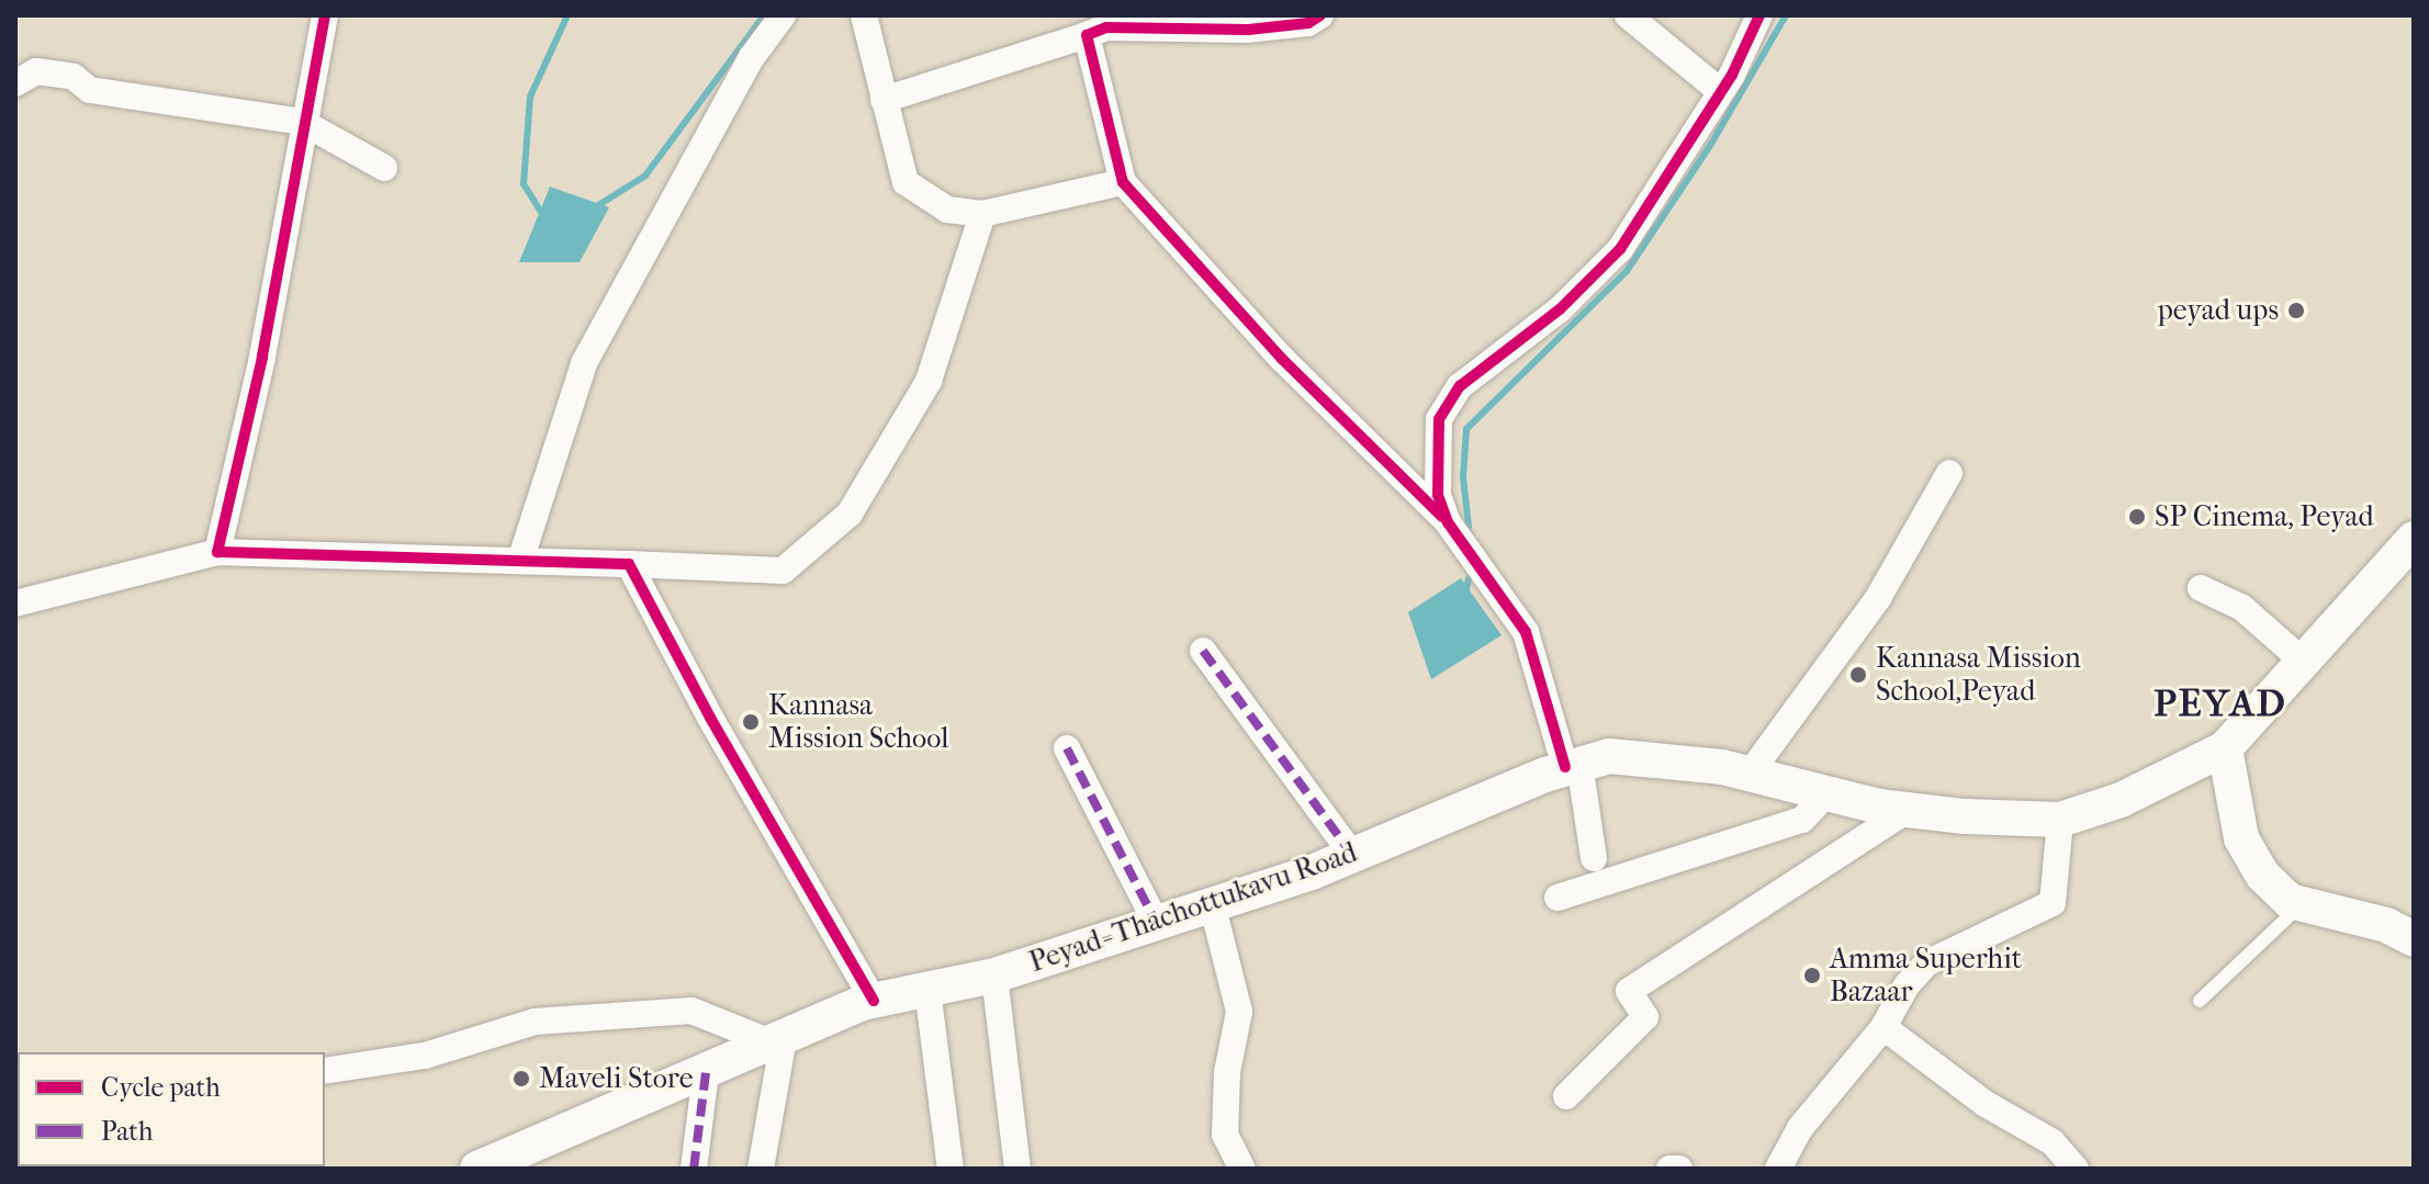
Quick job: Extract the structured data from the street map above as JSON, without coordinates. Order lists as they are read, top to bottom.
{
  "streets": {
    "main road": ["Peyad=Thachottukavu Road"]
  },
  "districts": ["PEYAD"],
  "places": [
    "peyad ups",
    "SP Cinema, Peyad",
    "Kannasa Mission School,Peyad",
    "Kannasa Mission School",
    "Amma Superhit Bazaar",
    "Maveli Store"
  ],
  "legend": ["Cycle path", "Path"]
}
